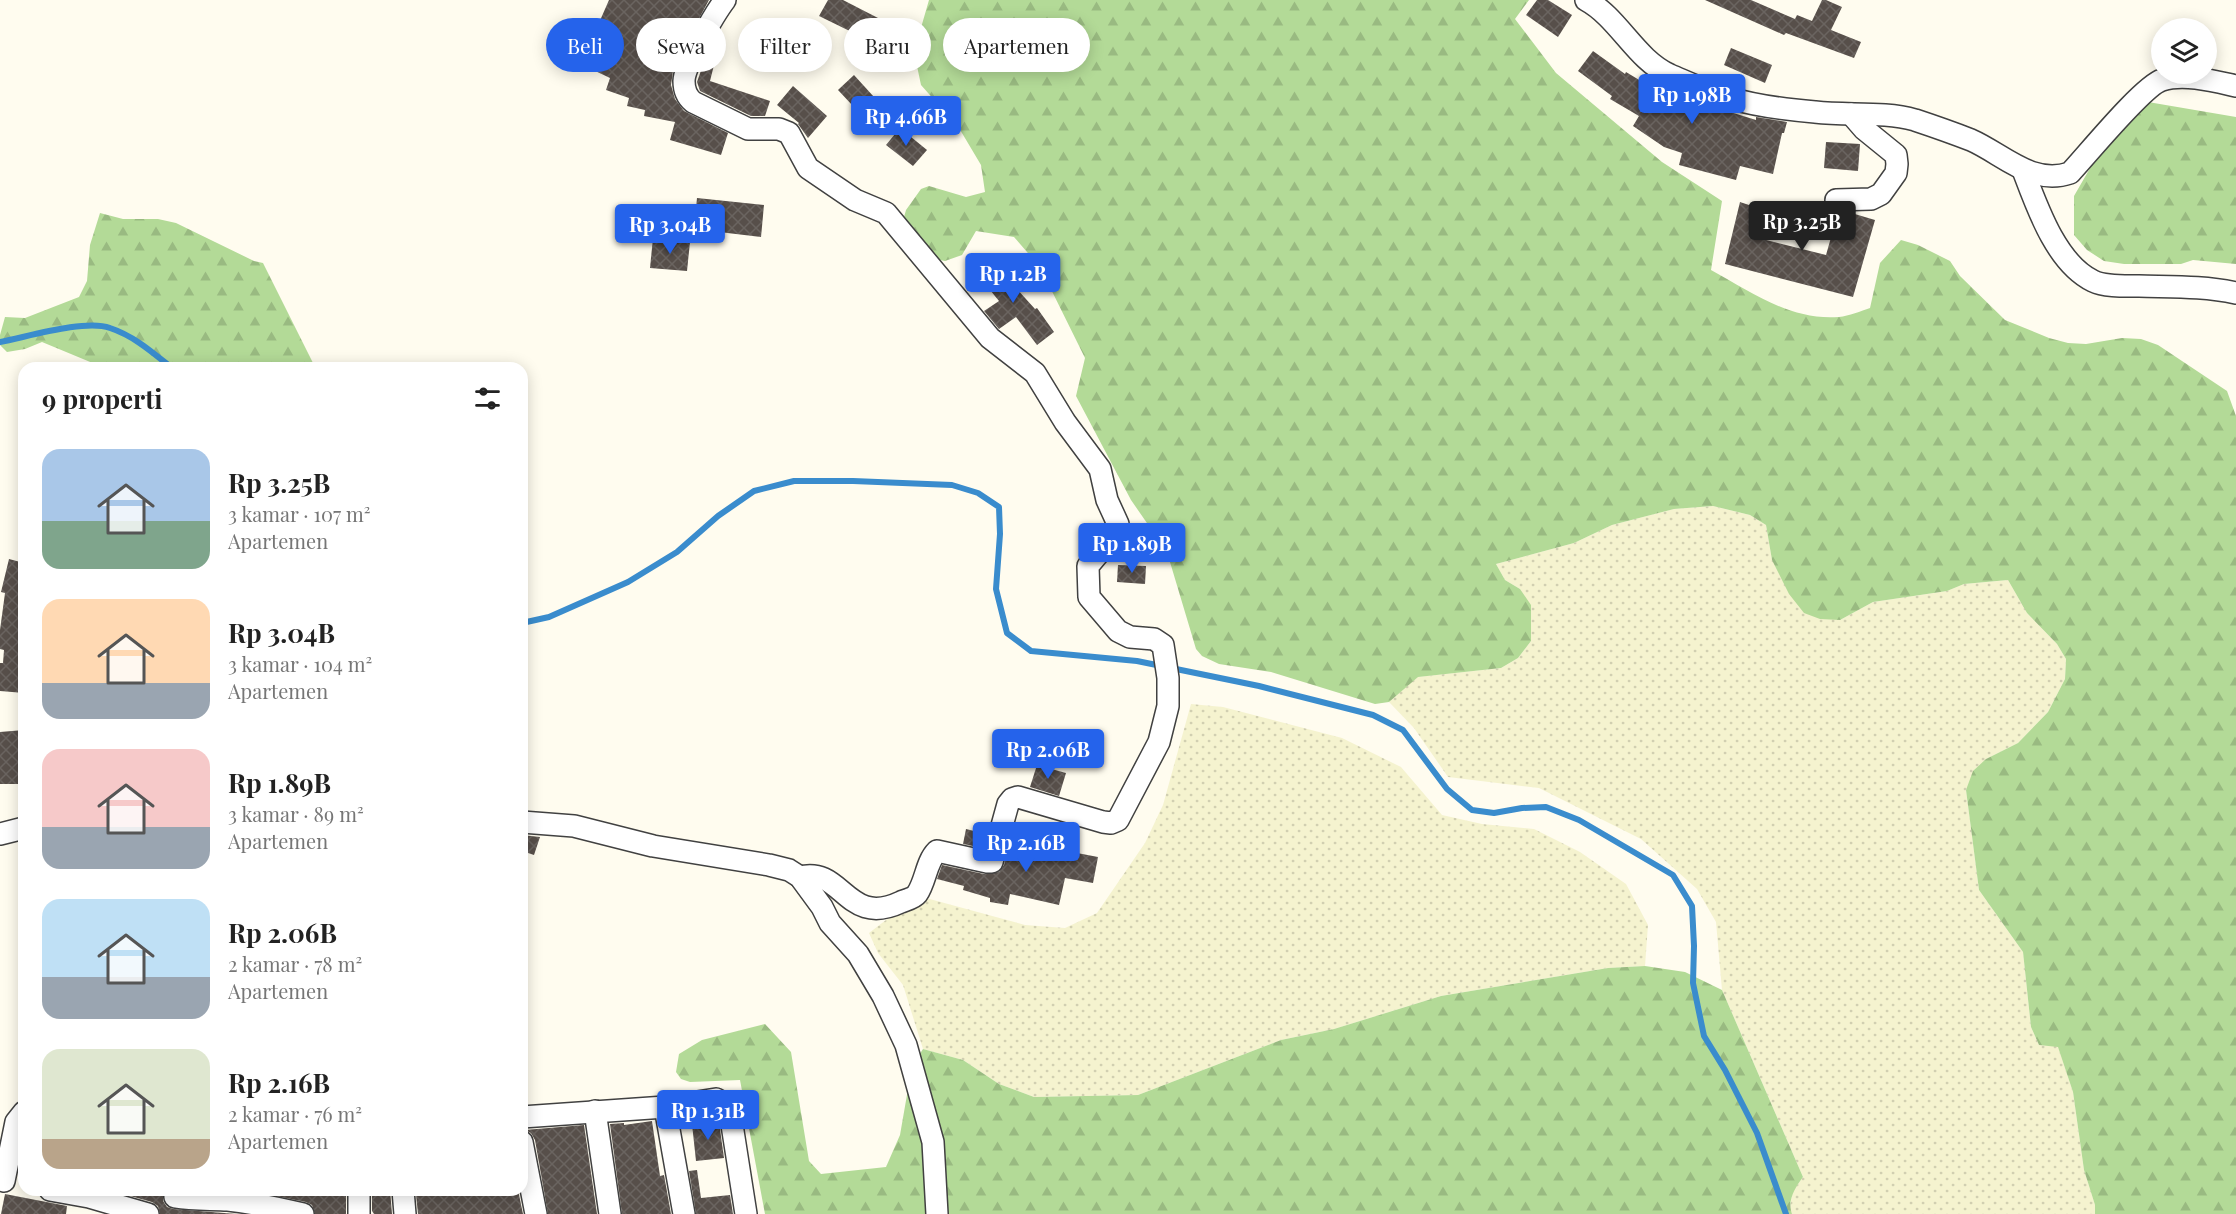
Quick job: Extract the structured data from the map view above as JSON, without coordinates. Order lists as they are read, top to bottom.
{
  "page": {
    "chip": [
      "Beli",
      "Sewa",
      "Filter",
      "Baru",
      "Apartemen"
    ],
    "price": [
      "Rp 1.98B",
      "Rp 4.66B",
      "Rp 3.25B",
      "Rp 3.04B",
      "Rp 1.2B",
      "Rp 1.89B",
      "Rp 2.06B",
      "Rp 2.16B",
      "Rp 1.31B"
    ],
    "heading": "9 properti",
    "list": [
      {
        "name": "Rp 3.25B",
        "note": "3 kamar · 107 m² · Apartemen"
      },
      {
        "name": "Rp 3.04B",
        "note": "3 kamar · 104 m² · Apartemen"
      },
      {
        "name": "Rp 1.89B",
        "note": "3 kamar · 89 m² · Apartemen"
      },
      {
        "name": "Rp 2.06B",
        "note": "2 kamar · 78 m² · Apartemen"
      },
      {
        "name": "Rp 2.16B",
        "note": "2 kamar · 76 m² · Apartemen"
      }
    ]
  }
}
